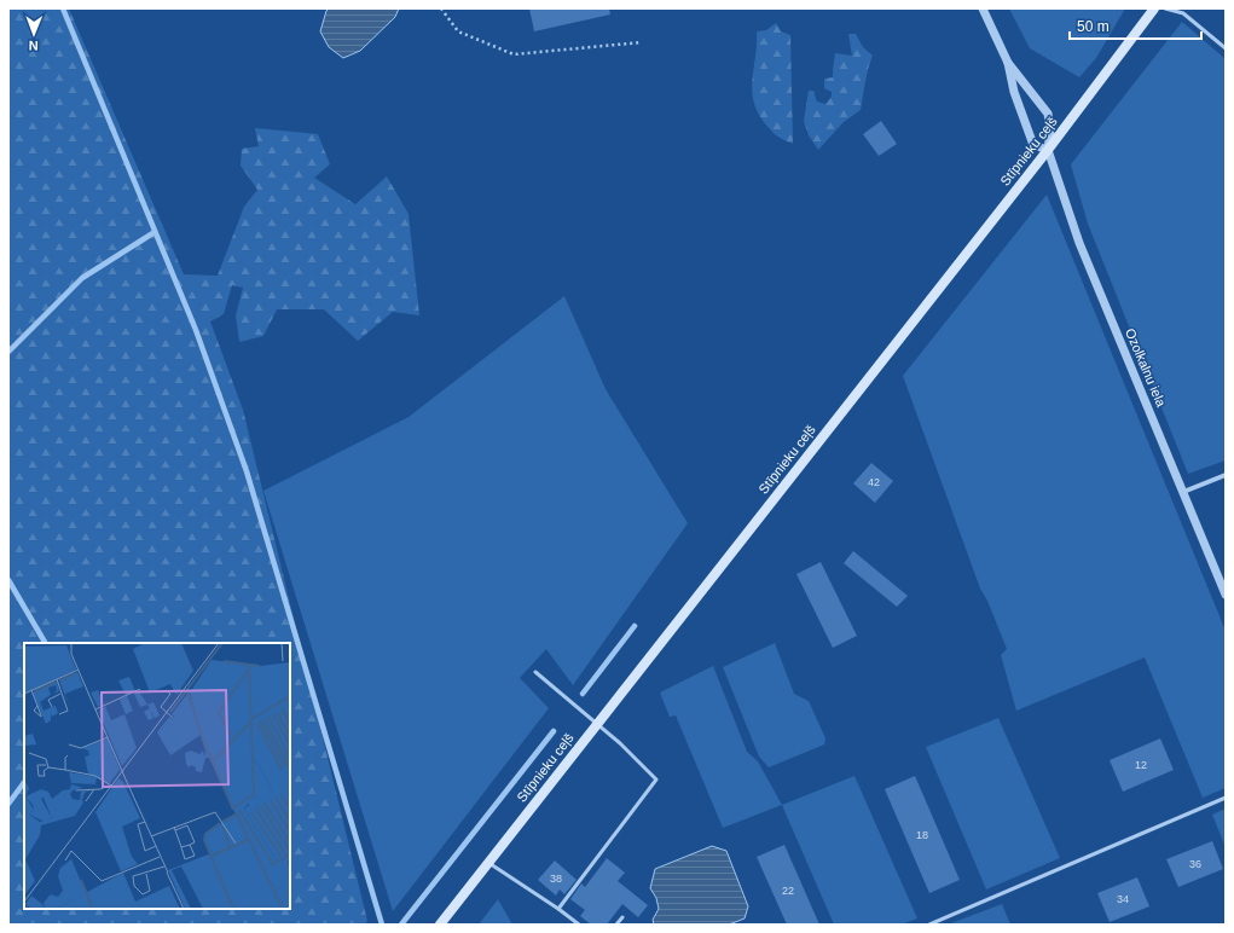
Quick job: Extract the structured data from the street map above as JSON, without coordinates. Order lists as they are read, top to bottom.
{
  "streets": {
    "main road": ["Stīpnieku ceļš"],
    "street": ["Ozolkalnu iela"]
  },
  "crossings": [
    ["Stīpnieku ceļš", "Ozolkalnu iela"]
  ],
  "house_numbers": [
    "42",
    "12",
    "18",
    "36",
    "38",
    "22",
    "34"
  ],
  "scale_bar": "50 m",
  "north": "bottom"
}
